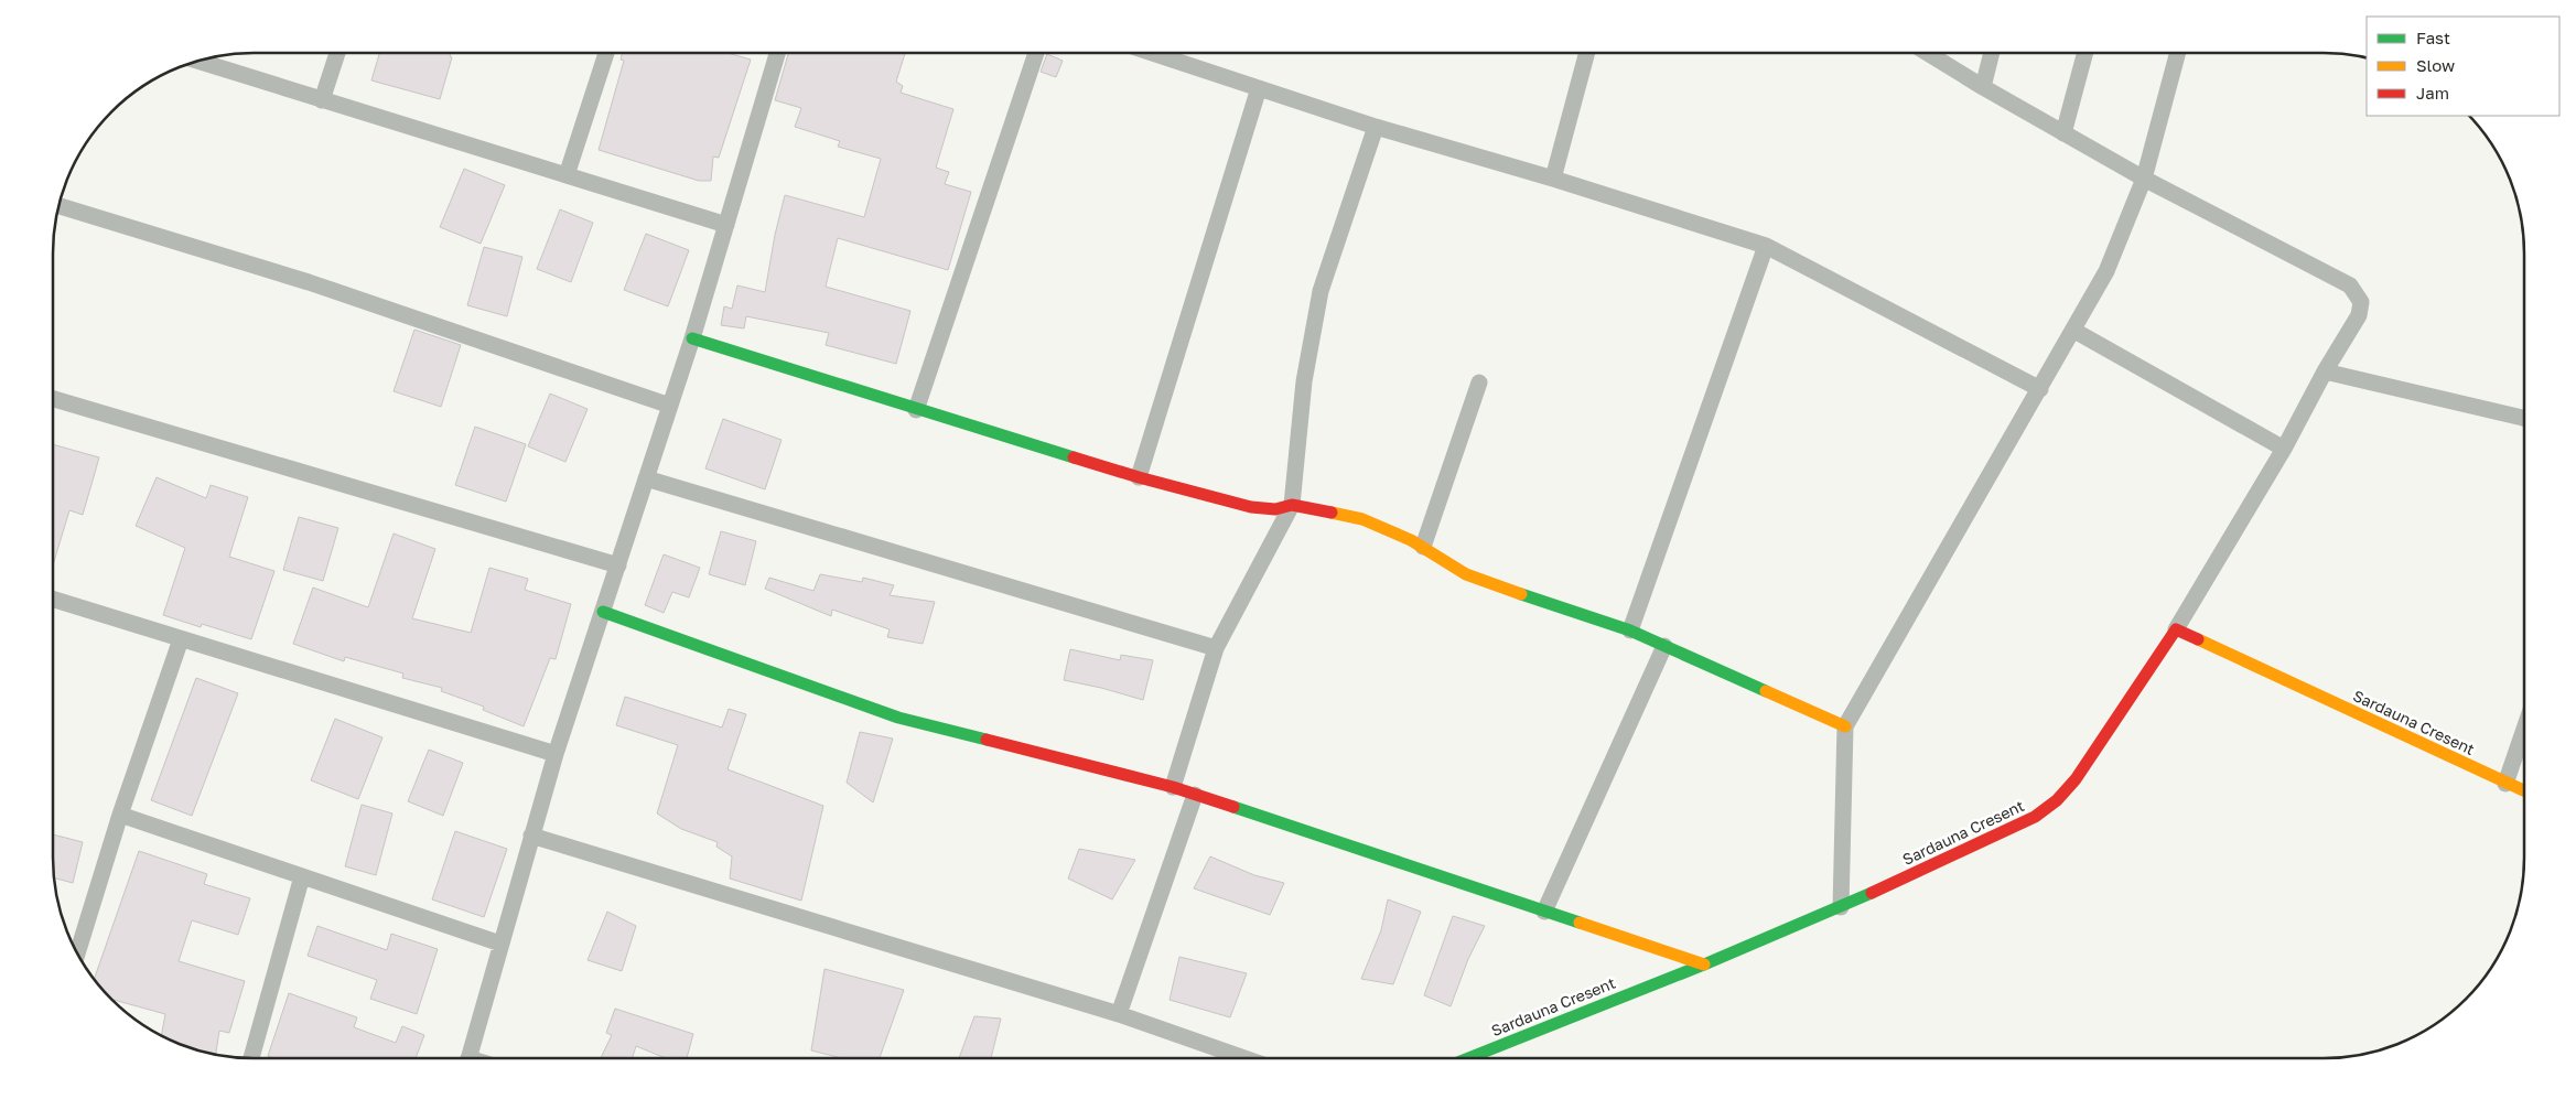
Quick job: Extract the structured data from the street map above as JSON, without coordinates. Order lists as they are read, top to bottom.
{
  "streets": {
    "street": ["Sardauna Cresent"]
  },
  "legend": ["Fast", "Slow", "Jam"]
}
